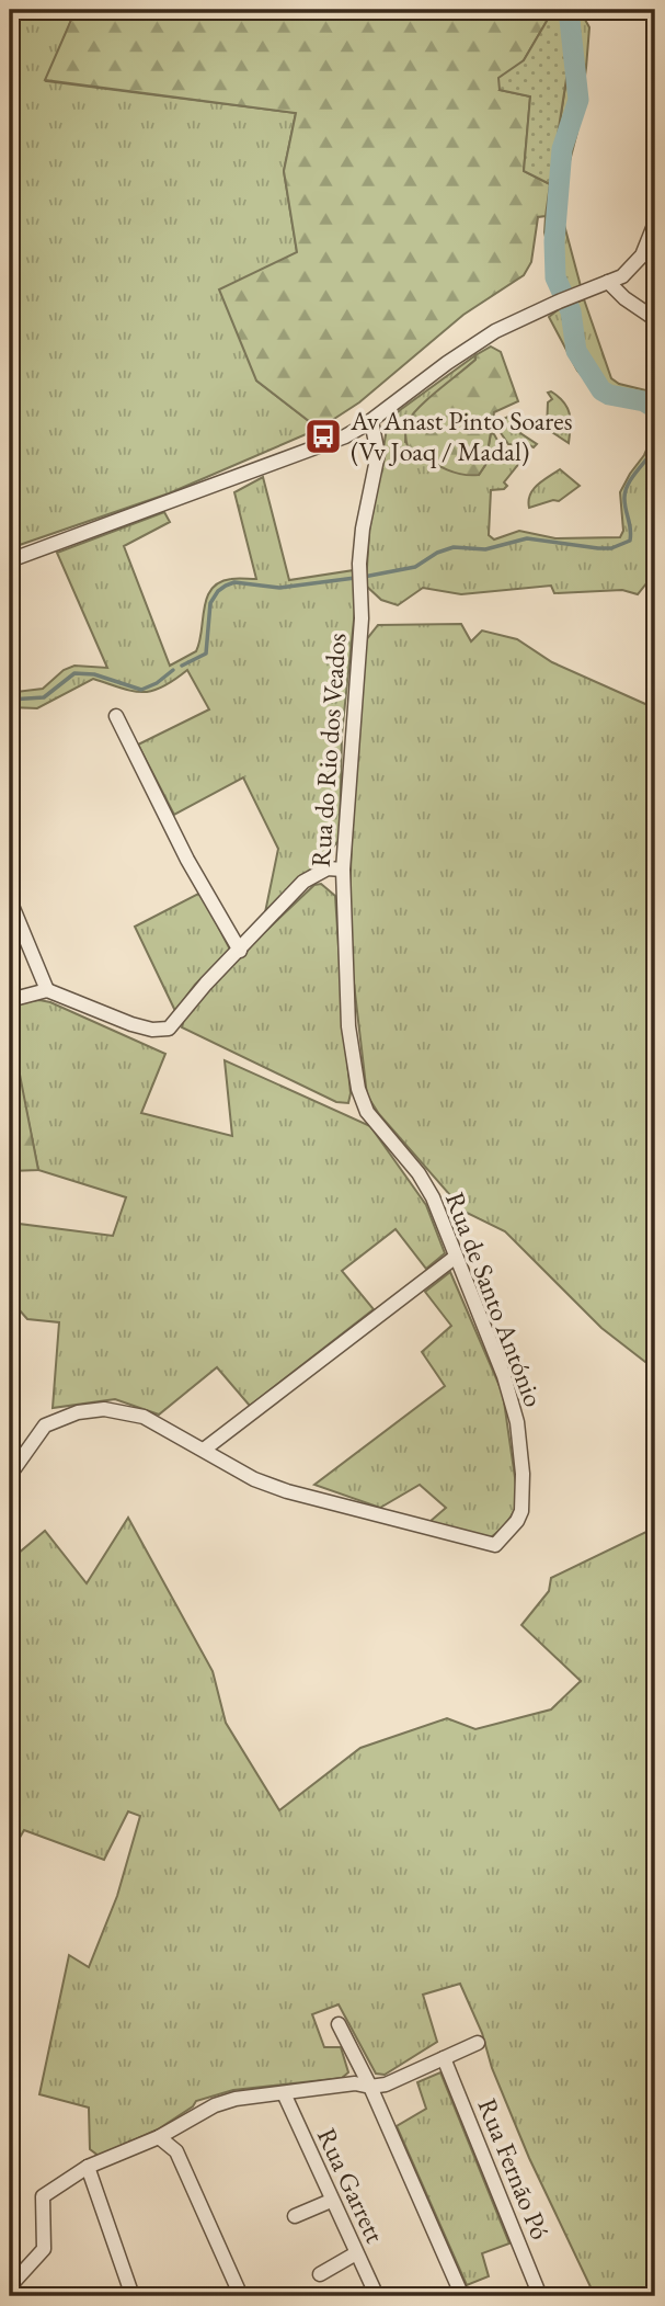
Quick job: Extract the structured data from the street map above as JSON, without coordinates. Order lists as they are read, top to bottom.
{
  "streets": {
    "street": [
      "Rua do Rio dos Veados",
      "Rua de Santo António",
      "Rua Fernão Pó",
      "Rua Garrett"
    ]
  },
  "crossings": [
    ["Rua do Rio dos Veados", "Rua de Santo António"]
  ],
  "places": {
    "bus stop": ["Av Anast Pinto Soares (Vv Joaq / Madal)"]
  }
}
